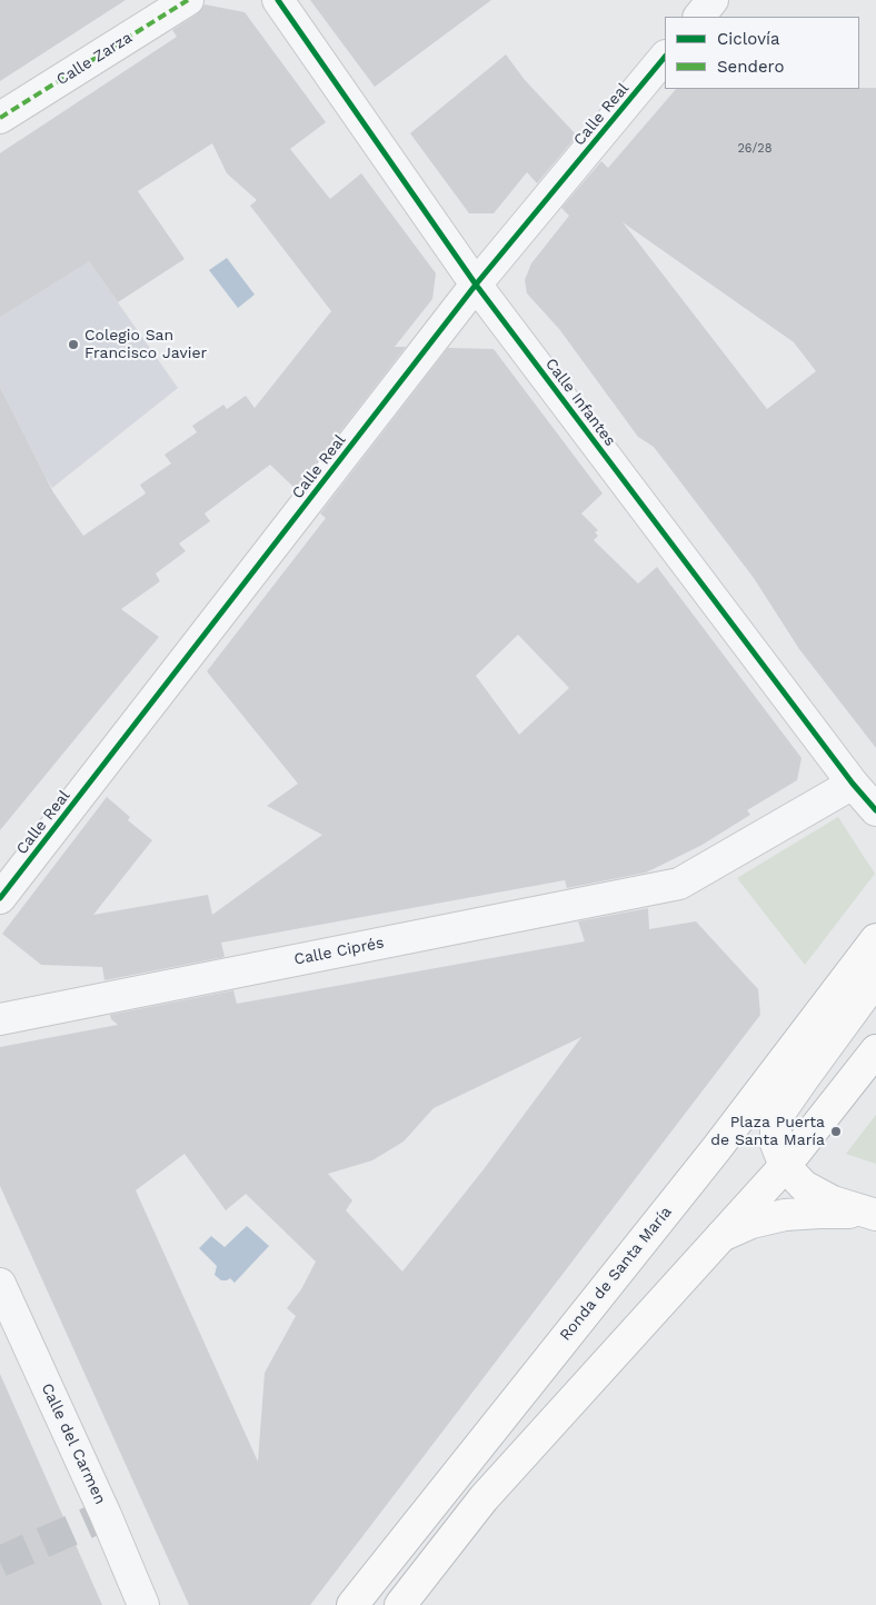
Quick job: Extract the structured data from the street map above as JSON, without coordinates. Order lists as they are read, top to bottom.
{
  "streets": {
    "main road": ["Ronda de Santa María"],
    "street": [
      "Calle Zarza",
      "Calle Real",
      "Calle Infantes",
      "Calle Ciprés",
      "Calle del Carmen"
    ]
  },
  "crossings": [
    ["Calle Real", "Calle Infantes"],
    ["Calle Infantes", "Calle Ciprés"]
  ],
  "places": ["Colegio San Francisco Javier", "Plaza Puerta de Santa María"],
  "house_numbers": ["26/28"],
  "legend": ["Ciclovía", "Sendero"]
}
